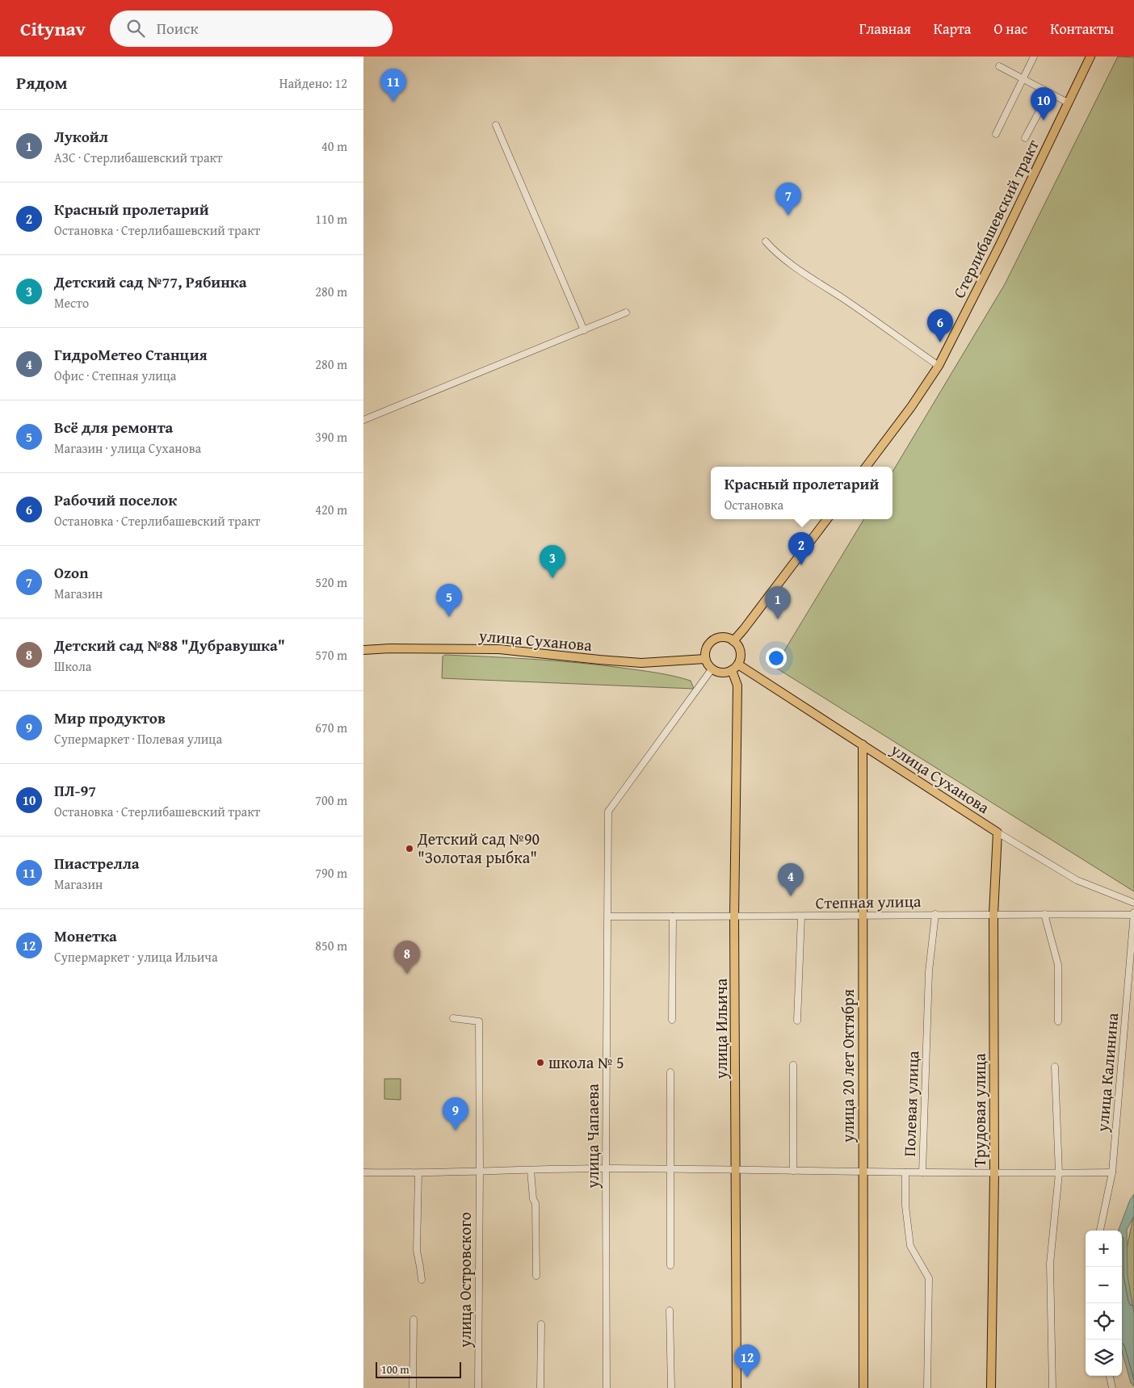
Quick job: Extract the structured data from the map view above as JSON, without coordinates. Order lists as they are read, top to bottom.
{
  "streets": {
    "main road": [
      "Стерлибашевский тракт",
      "улица Суханова",
      "улица Ильича",
      "улица 20 лет Октября",
      "Трудовая улица"
    ],
    "street": [
      "Степная улица",
      "улица Калинина",
      "Полевая улица",
      "улица Чапаева",
      "улица Островского"
    ]
  },
  "crossings": [
    ["улица Суханова", "улица Ильича"],
    ["улица Суханова", "улица 20 лет Октября"],
    ["улица Суханова", "Трудовая улица"],
    ["улица Суханова", "улица Чапаева"],
    ["Степная улица", "улица Ильича"],
    ["Степная улица", "улица 20 лет Октября"],
    ["Степная улица", "улица Калинина"],
    ["Степная улица", "Полевая улица"],
    ["Степная улица", "Трудовая улица"],
    ["Степная улица", "улица Чапаева"],
    ["улица Ильича", "Полевая улица"],
    ["улица Ильича", "улица Чапаева"],
    ["улица 20 лет Октября", "Полевая улица"],
    ["улица Калинина", "Полевая улица"],
    ["Полевая улица", "Трудовая улица"],
    ["Полевая улица", "улица Чапаева"],
    ["Полевая улица", "улица Островского"]
  ],
  "places": ["Детский сад №90 \"Золотая рыбка\"", "школа № 5"],
  "scale_bar": "100 m",
  "page": {
    "header": "Citynav",
    "search": "Поиск",
    "nav": [
      "Главная",
      "Карта",
      "О нас",
      "Контакты"
    ],
    "heading": ["Рядом", "Найдено: 12"],
    "pins": [
      "11",
      "10",
      "7",
      "6",
      "2",
      "3",
      "5",
      "1",
      "4",
      "8",
      "9",
      "12"
    ],
    "list": [
      {
        "mark": "1",
        "name": "Лукойл",
        "note": "АЗС · Стерлибашевский тракт",
        "value": "40 m"
      },
      {
        "mark": "2",
        "name": "Красный пролетарий",
        "note": "Остановка · Стерлибашевский тракт",
        "value": "110 m"
      },
      {
        "mark": "3",
        "name": "Детский сад №77, Рябинка",
        "note": "Место",
        "value": "280 m"
      },
      {
        "mark": "4",
        "name": "ГидроМетео Станция",
        "note": "Офис · Степная улица",
        "value": "280 m"
      },
      {
        "mark": "5",
        "name": "Всё для ремонта",
        "note": "Магазин · улица Суханова",
        "value": "390 m"
      },
      {
        "mark": "6",
        "name": "Рабочий поселок",
        "note": "Остановка · Стерлибашевский тракт",
        "value": "420 m"
      },
      {
        "mark": "7",
        "name": "Ozon",
        "note": "Магазин",
        "value": "520 m"
      },
      {
        "mark": "8",
        "name": "Детский сад №88 \"Дубравушка\"",
        "note": "Школа",
        "value": "570 m"
      },
      {
        "mark": "9",
        "name": "Мир продуктов",
        "note": "Супермаркет · Полевая улица",
        "value": "670 m"
      },
      {
        "mark": "10",
        "name": "ПЛ-97",
        "note": "Остановка · Стерлибашевский тракт",
        "value": "700 m"
      },
      {
        "mark": "11",
        "name": "Пиастрелла",
        "note": "Магазин",
        "value": "790 m"
      },
      {
        "mark": "12",
        "name": "Монетка",
        "note": "Супермаркет · улица Ильича",
        "value": "850 m"
      }
    ],
    "popup": ["Красный пролетарий", "Остановка"],
    "map_buttons": ["+", "−"],
    "scale": "100 m"
  }
}
